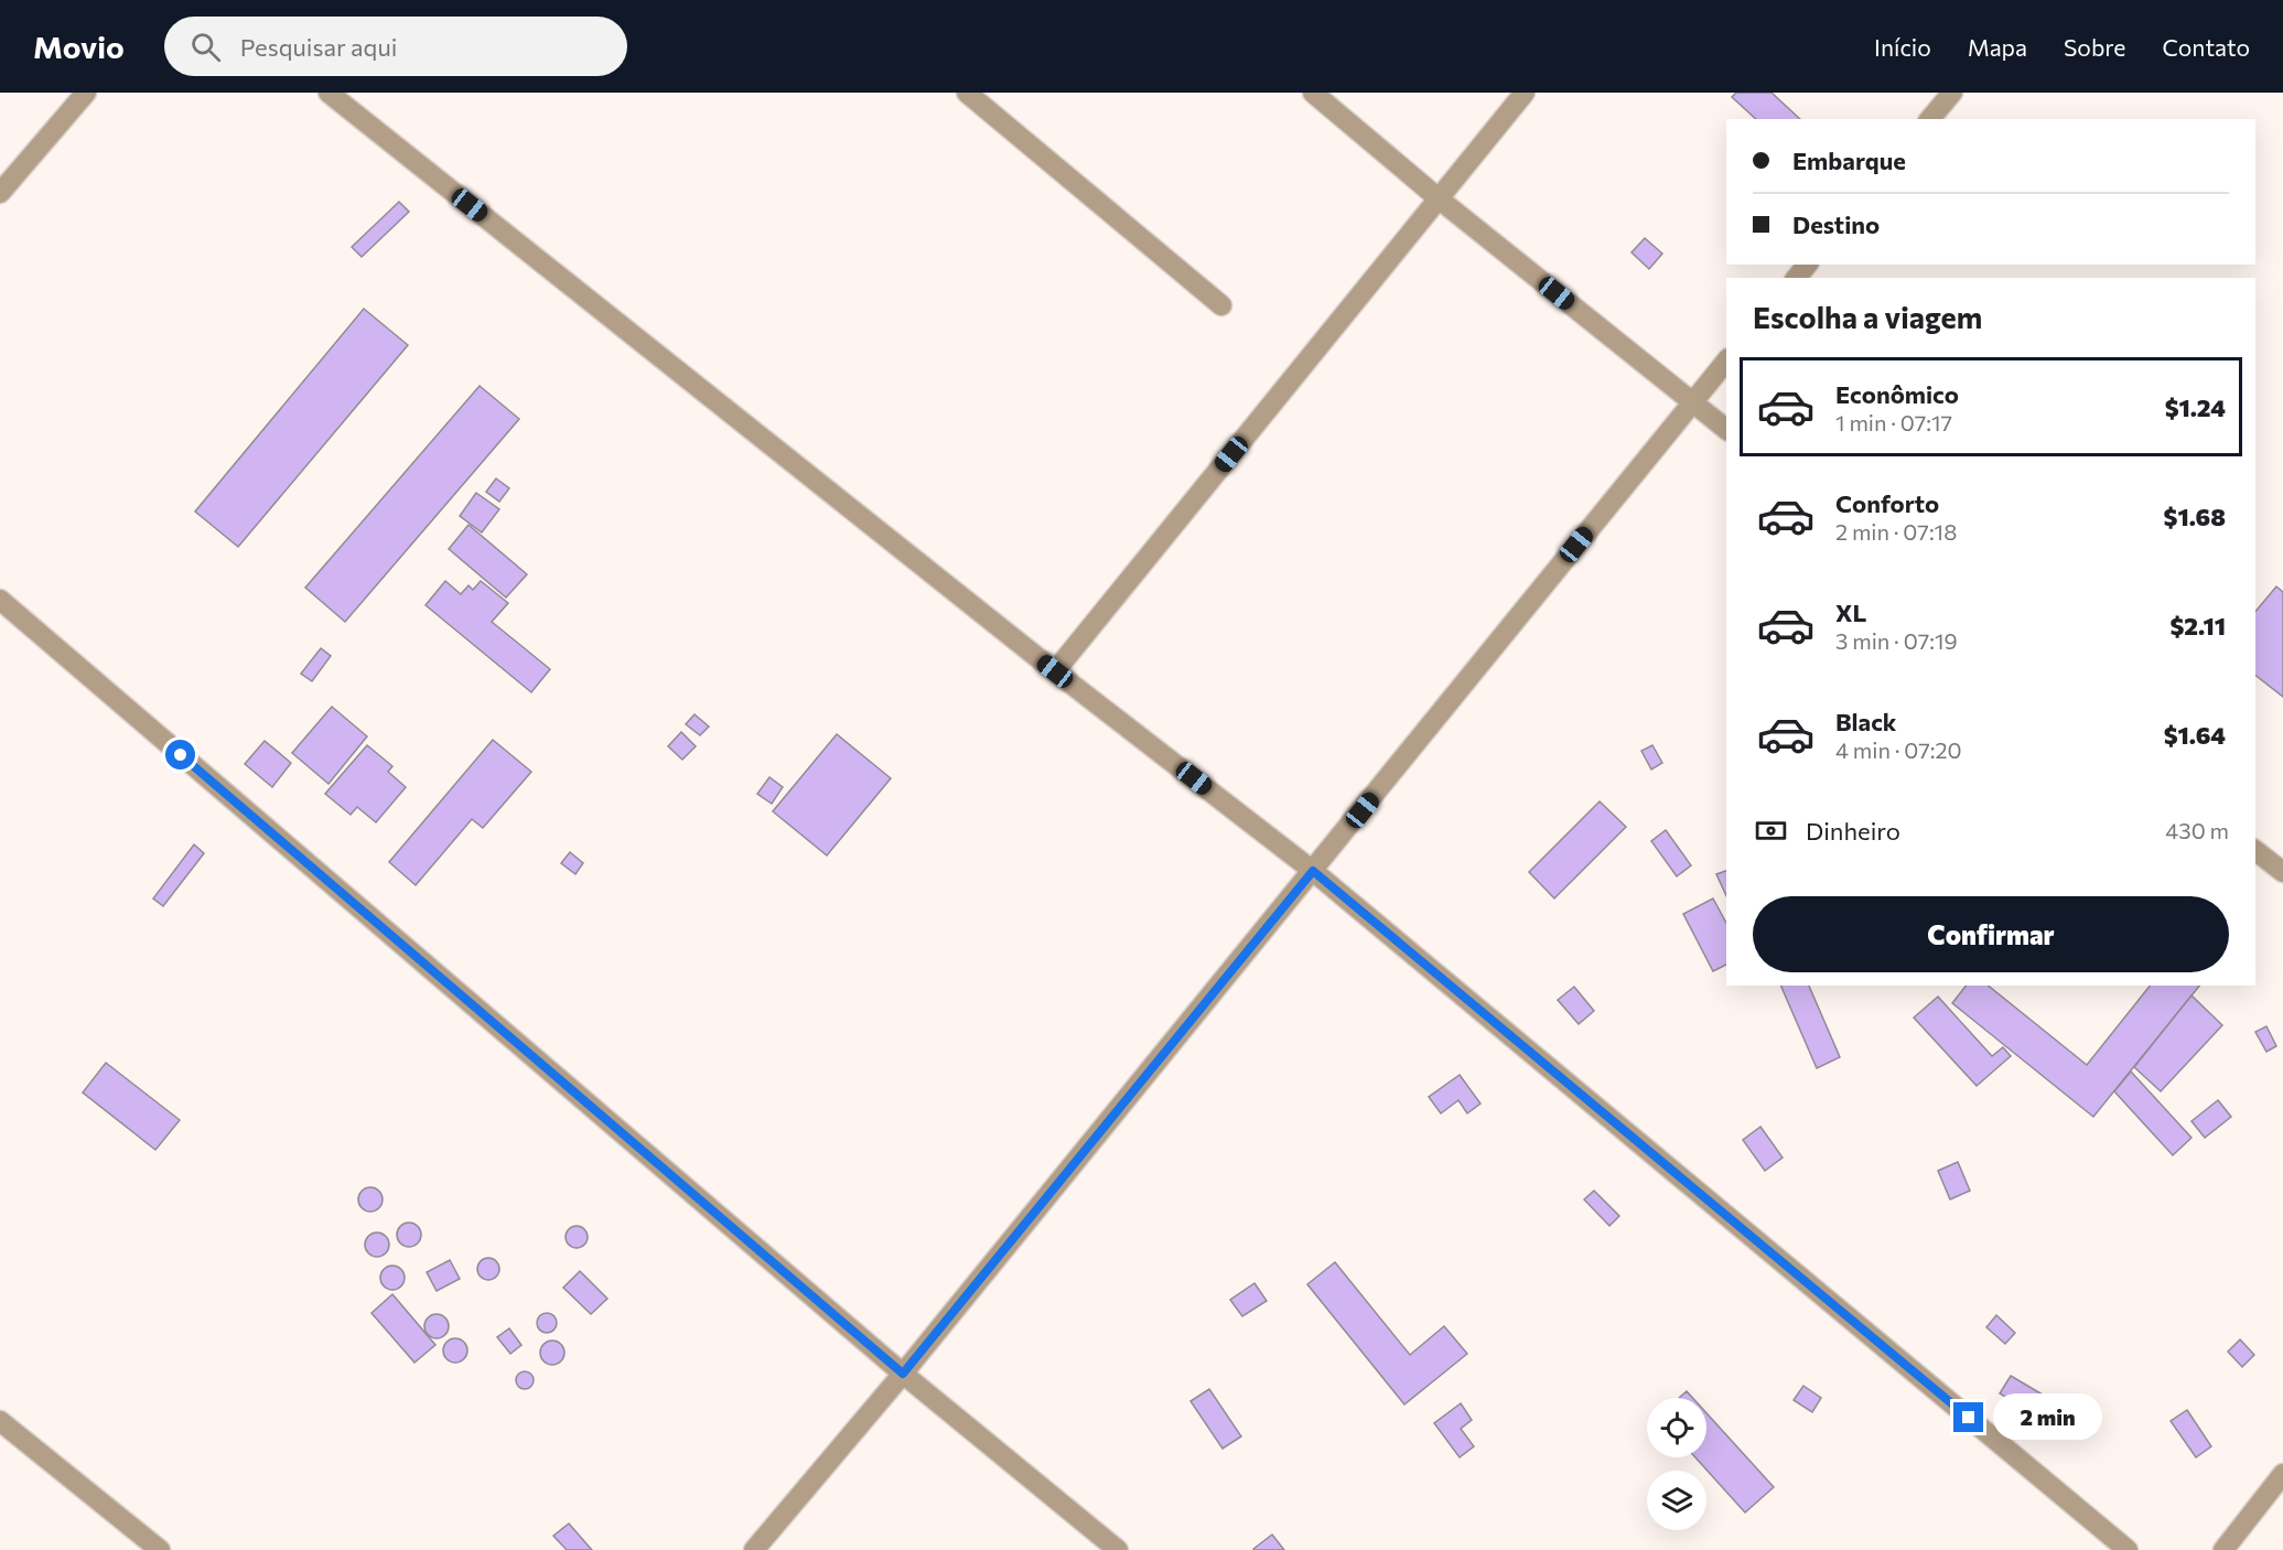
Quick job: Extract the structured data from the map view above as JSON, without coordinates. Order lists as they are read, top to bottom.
{
  "page": {
    "header": "Movio",
    "search": "Pesquisar aqui",
    "nav": [
      "Início",
      "Mapa",
      "Sobre",
      "Contato"
    ],
    "banner": ["Embarque", "Destino"],
    "heading": "Escolha a viagem",
    "list": [
      {
        "name": "Econômico",
        "note": "1 min · 07:17",
        "value": "$1.24"
      },
      {
        "name": "Conforto",
        "note": "2 min · 07:18",
        "value": "$1.68"
      },
      {
        "name": "XL",
        "note": "3 min · 07:19",
        "value": "$2.11"
      },
      {
        "name": "Black",
        "note": "4 min · 07:20",
        "value": "$1.64"
      }
    ],
    "pay": ["Dinheiro", "430 m"],
    "buttons": "Confirmar",
    "bubble": "2 min"
  }
}
